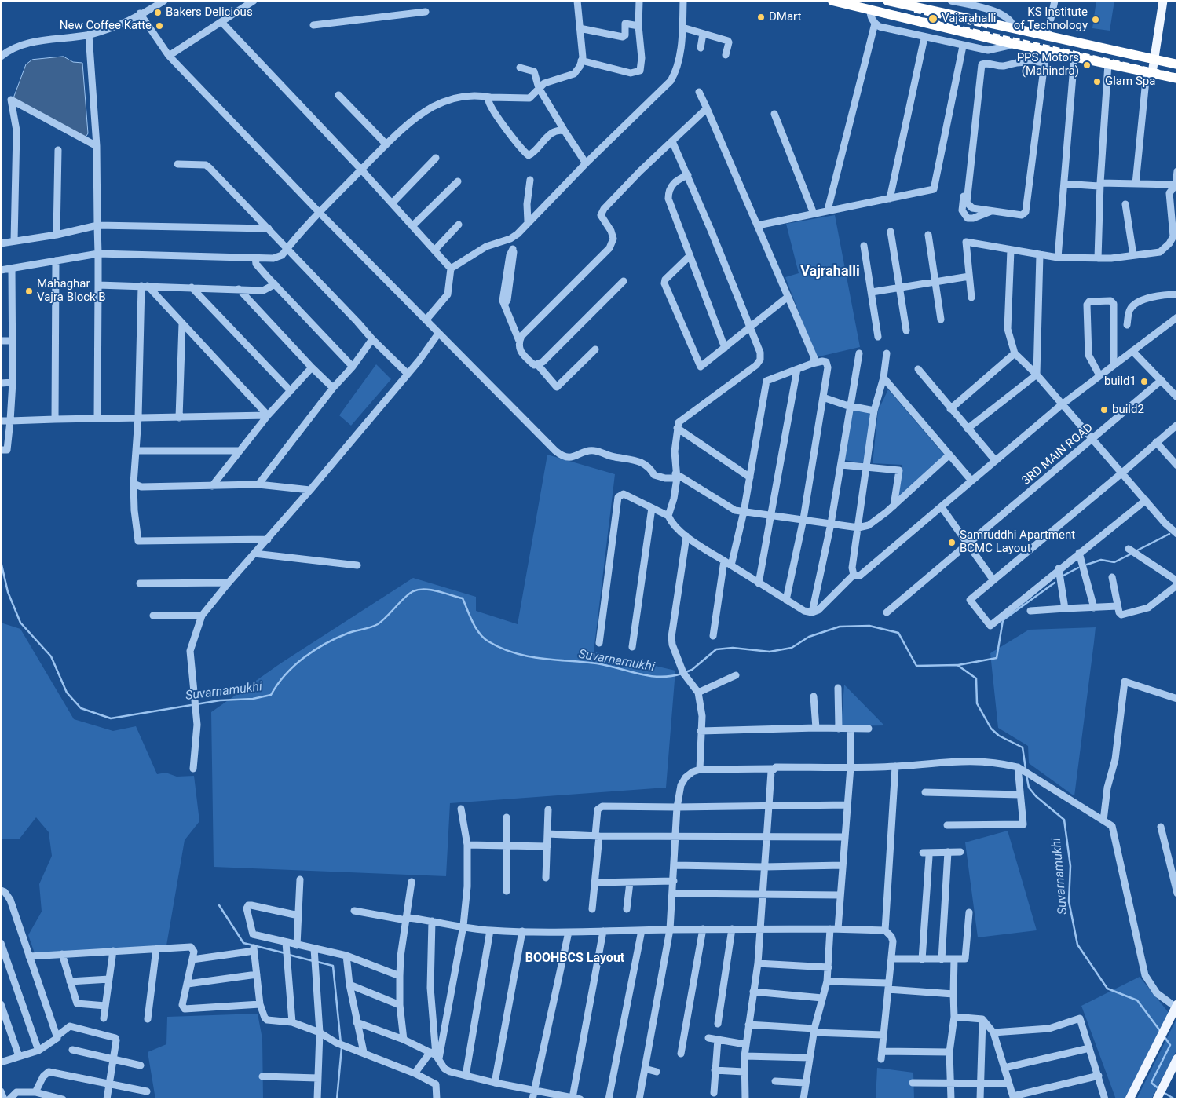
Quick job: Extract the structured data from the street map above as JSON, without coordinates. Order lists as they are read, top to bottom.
{
  "streets": {
    "street": ["3RD MAIN ROAD"]
  },
  "districts": ["Vajrahalli", "BOOHBCS Layout"],
  "water": ["Suvarnamukhi"],
  "places": [
    "Bakers Delicious",
    "DMart",
    "Vajarahalli",
    "KS Institute of Technology",
    "New Coffee Katte",
    "PPS Motors (Mahindra)",
    "Glam Spa",
    "Mahaghar Vajra Block B",
    "build1",
    "build2",
    "Samruddhi Apartment BCMC Layout"
  ]
}
